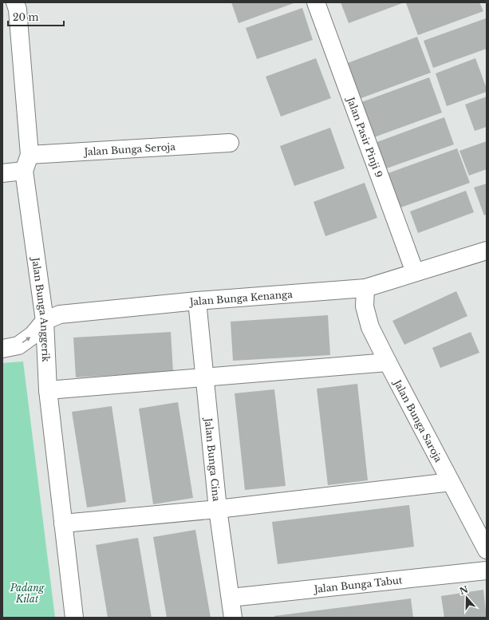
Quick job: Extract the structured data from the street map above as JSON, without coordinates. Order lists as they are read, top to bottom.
{
  "streets": {
    "street": [
      "Jalan Pasir Pinji 9",
      "Jalan Bunga Seroja",
      "Jalan Bunga Kenanga",
      "Jalan Bunga Anggerik",
      "Jalan Bunga Saroja",
      "Jalan Bunga Cina",
      "Jalan Bunga Tabut"
    ]
  },
  "crossings": [
    ["Jalan Pasir Pinji 9", "Jalan Bunga Kenanga"],
    ["Jalan Bunga Seroja", "Jalan Bunga Anggerik"],
    ["Jalan Bunga Kenanga", "Jalan Bunga Anggerik"],
    ["Jalan Bunga Kenanga", "Jalan Bunga Saroja"],
    ["Jalan Bunga Kenanga", "Jalan Bunga Cina"],
    ["Jalan Bunga Cina", "Jalan Bunga Tabut"]
  ],
  "parks": ["Padang Kilat"],
  "scale_bar": "20 m",
  "north": "top"
}
